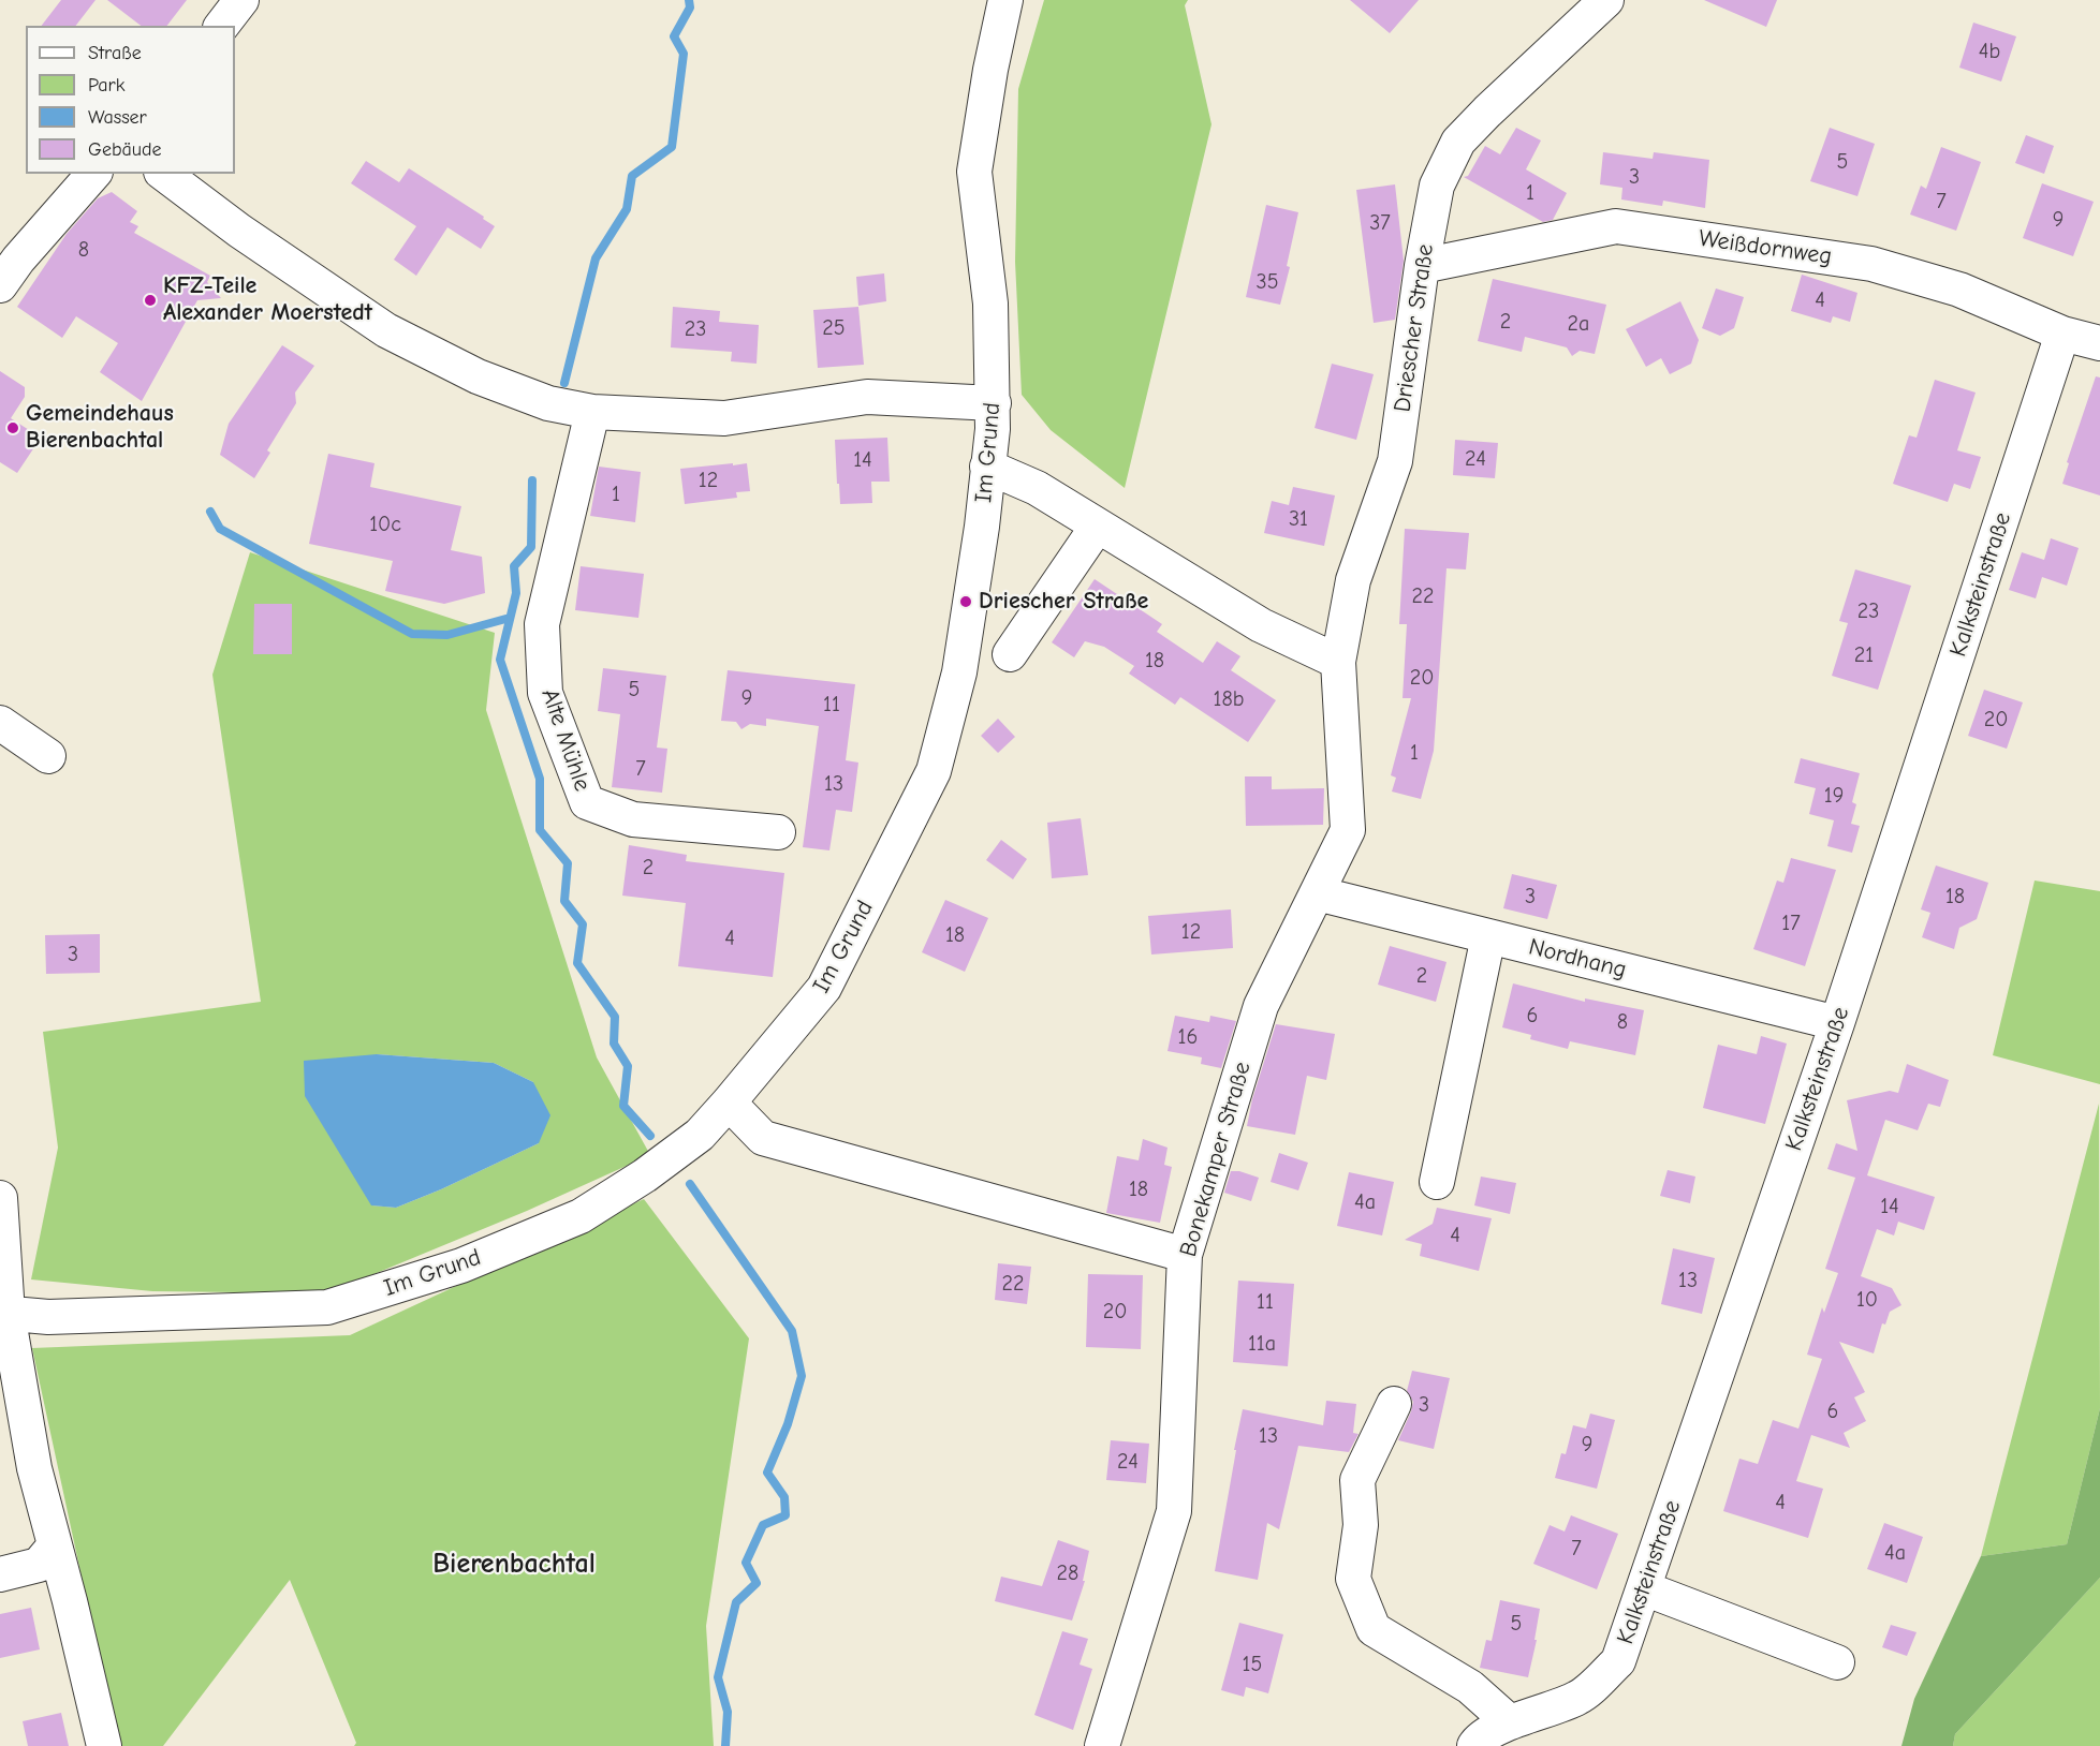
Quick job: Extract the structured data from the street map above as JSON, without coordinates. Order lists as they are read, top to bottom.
{
  "streets": {
    "street": [
      "Weißdornweg",
      "Driescher Straße",
      "Im Grund",
      "Kalksteinstraße",
      "Alte Mühle",
      "Nordhang",
      "Bonekamper Straße"
    ]
  },
  "crossings": [
    ["Weißdornweg", "Driescher Straße"],
    ["Weißdornweg", "Kalksteinstraße"],
    ["Driescher Straße", "Bonekamper Straße"],
    ["Kalksteinstraße", "Nordhang"],
    ["Nordhang", "Bonekamper Straße"]
  ],
  "districts": ["Bierenbachtal"],
  "places": ["KFZ-Teile Alexander Moerstedt", "Gemeindehaus Bierenbachtal", "Driescher Straße"],
  "house_numbers": [
    "4b",
    "5",
    "3",
    "1",
    "7",
    "9",
    "37",
    "8",
    "35",
    "4",
    "2",
    "2a",
    "25",
    "23",
    "24",
    "14",
    "12",
    "1",
    "31",
    "10c",
    "22",
    "23",
    "21",
    "18",
    "20",
    "5",
    "9",
    "18b",
    "11",
    "20",
    "1",
    "7",
    "13",
    "19",
    "2",
    "3",
    "18",
    "17",
    "12",
    "18",
    "4",
    "3",
    "2",
    "6",
    "8",
    "16",
    "18",
    "4a",
    "14",
    "4",
    "13",
    "22",
    "10",
    "11",
    "20",
    "11a",
    "3",
    "6",
    "13",
    "9",
    "24",
    "4",
    "7",
    "4a",
    "28",
    "5",
    "15"
  ],
  "legend": [
    "Straße",
    "Park",
    "Wasser",
    "Gebäude"
  ]
}
